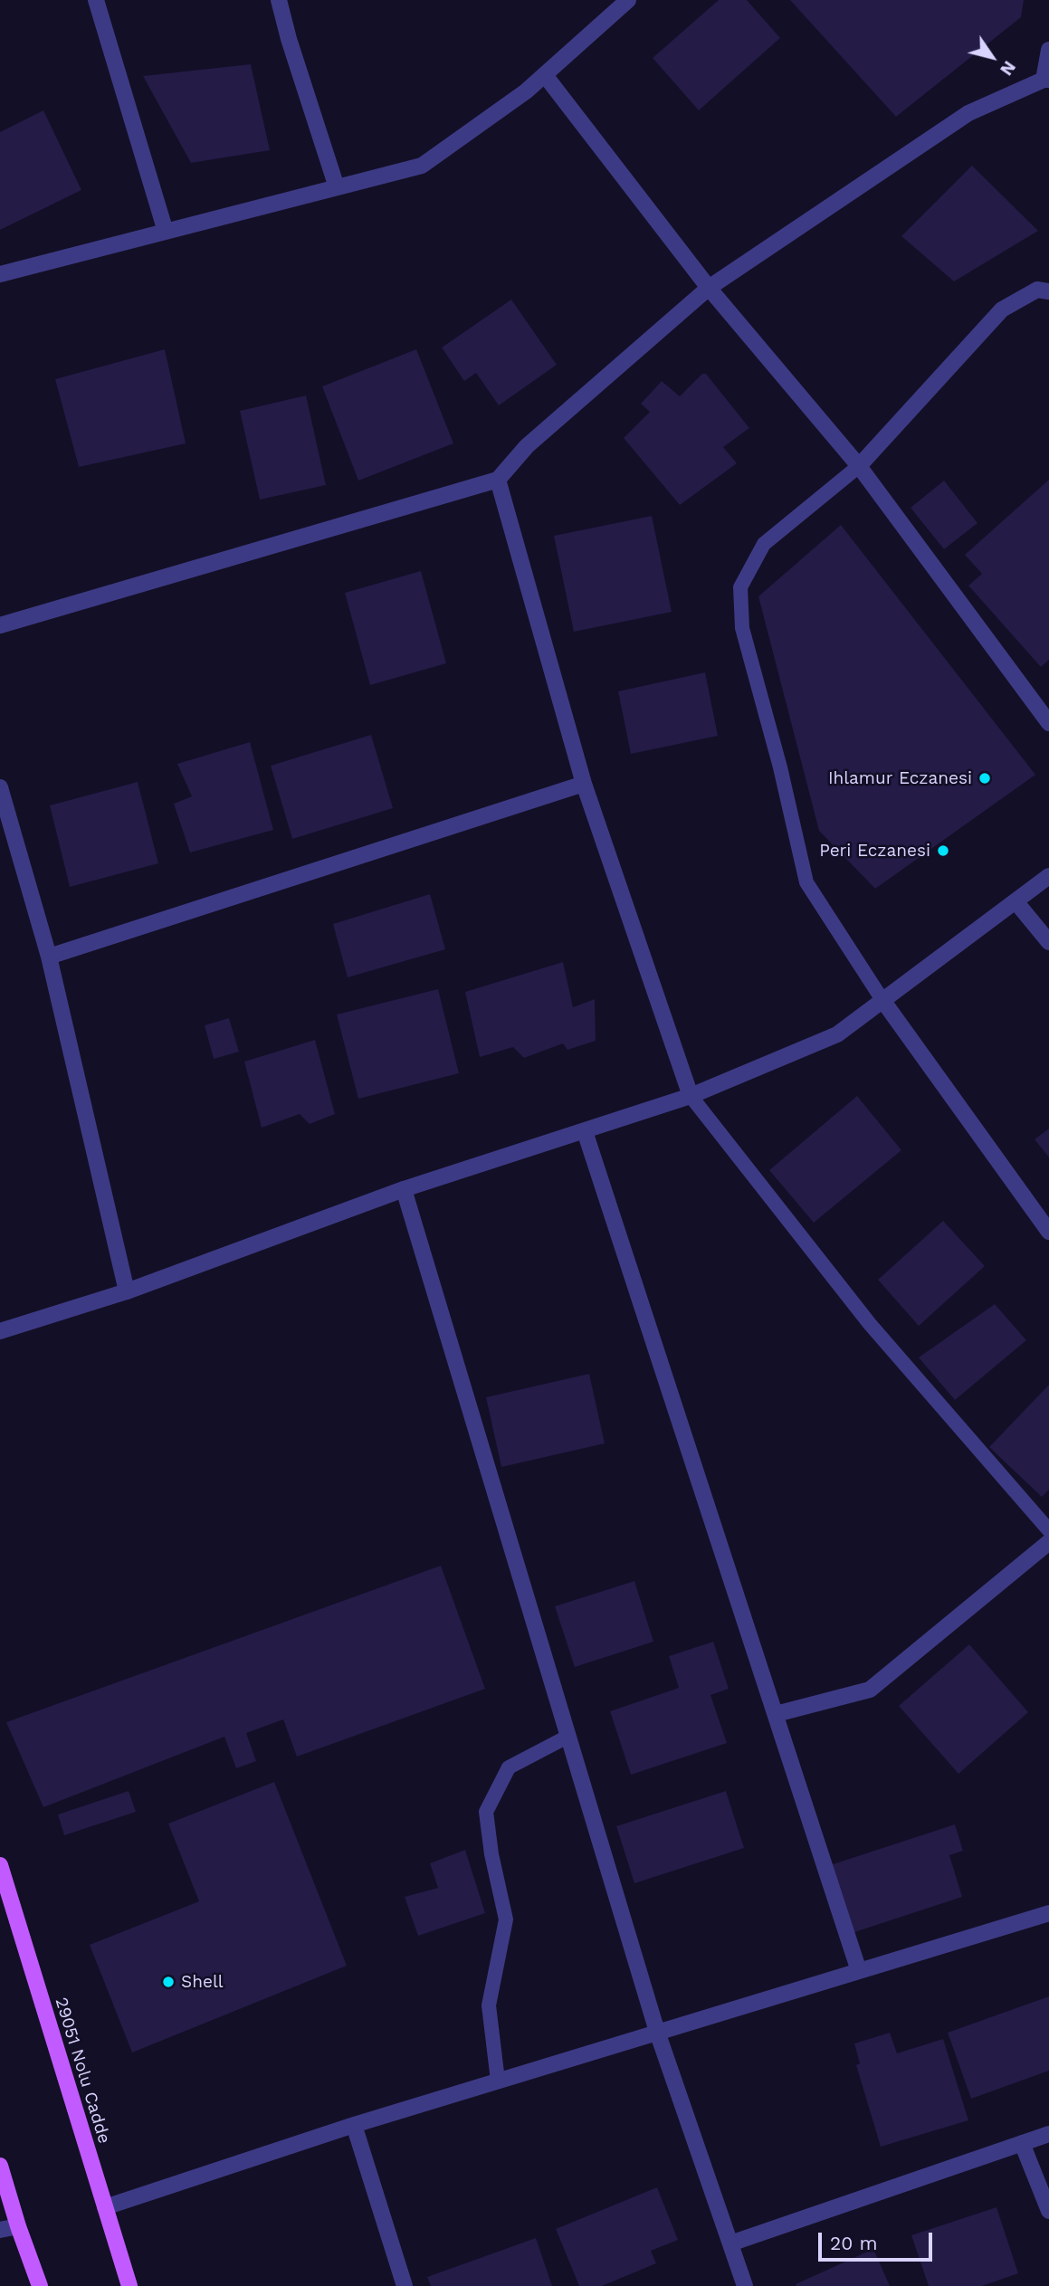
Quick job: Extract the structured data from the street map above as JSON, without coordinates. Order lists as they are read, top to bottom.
{
  "streets": {
    "main road": ["29051 Nolu Cadde"]
  },
  "places": ["Ihlamur Eczanesi", "Peri Eczanesi", "Shell"],
  "scale_bar": "20 m",
  "north": "bottom right"
}
